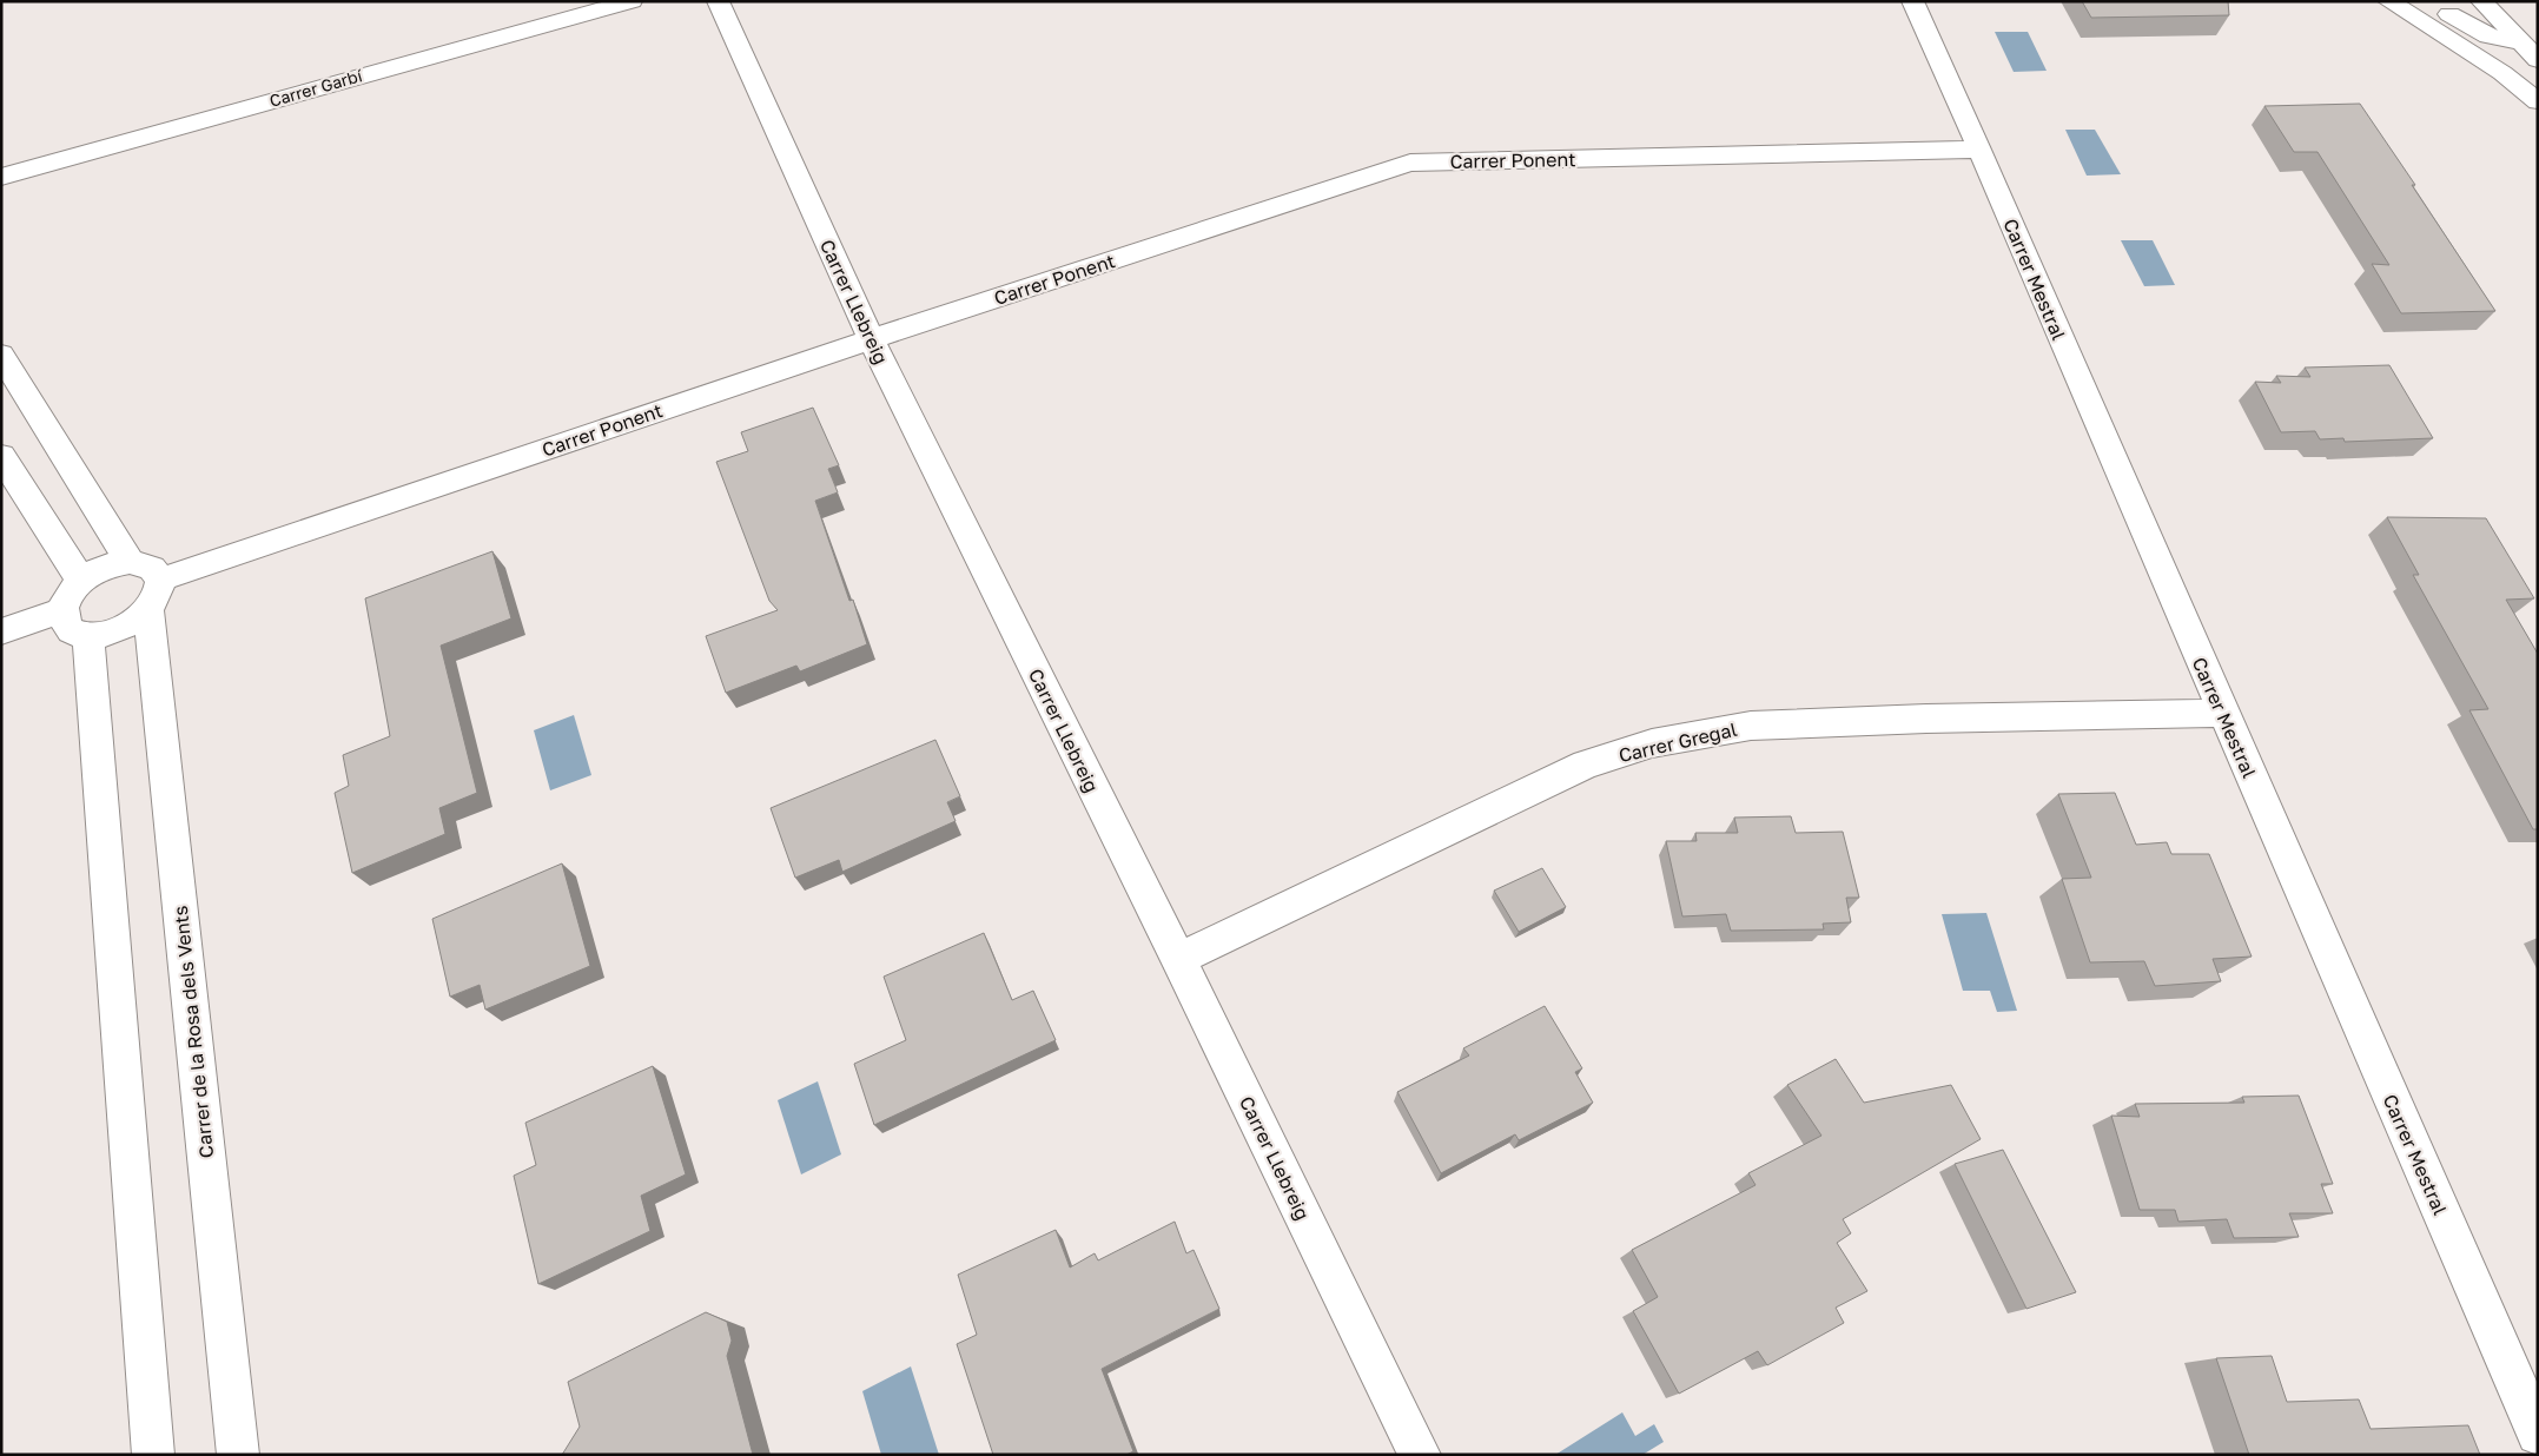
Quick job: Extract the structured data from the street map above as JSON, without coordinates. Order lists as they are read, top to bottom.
{
  "streets": {
    "street": [
      "Carrer Garbí",
      "Carrer Ponent",
      "Carrer Mestral",
      "Carrer Llebreig",
      "Carrer Gregal",
      "Carrer de la Rosa dels Vents"
    ]
  },
  "crossings": [
    ["Carrer Ponent", "Carrer Mestral"],
    ["Carrer Ponent", "Carrer Llebreig"],
    ["Carrer Ponent", "Carrer de la Rosa dels Vents"],
    ["Carrer Mestral", "Carrer Gregal"],
    ["Carrer Llebreig", "Carrer Gregal"]
  ]
}
